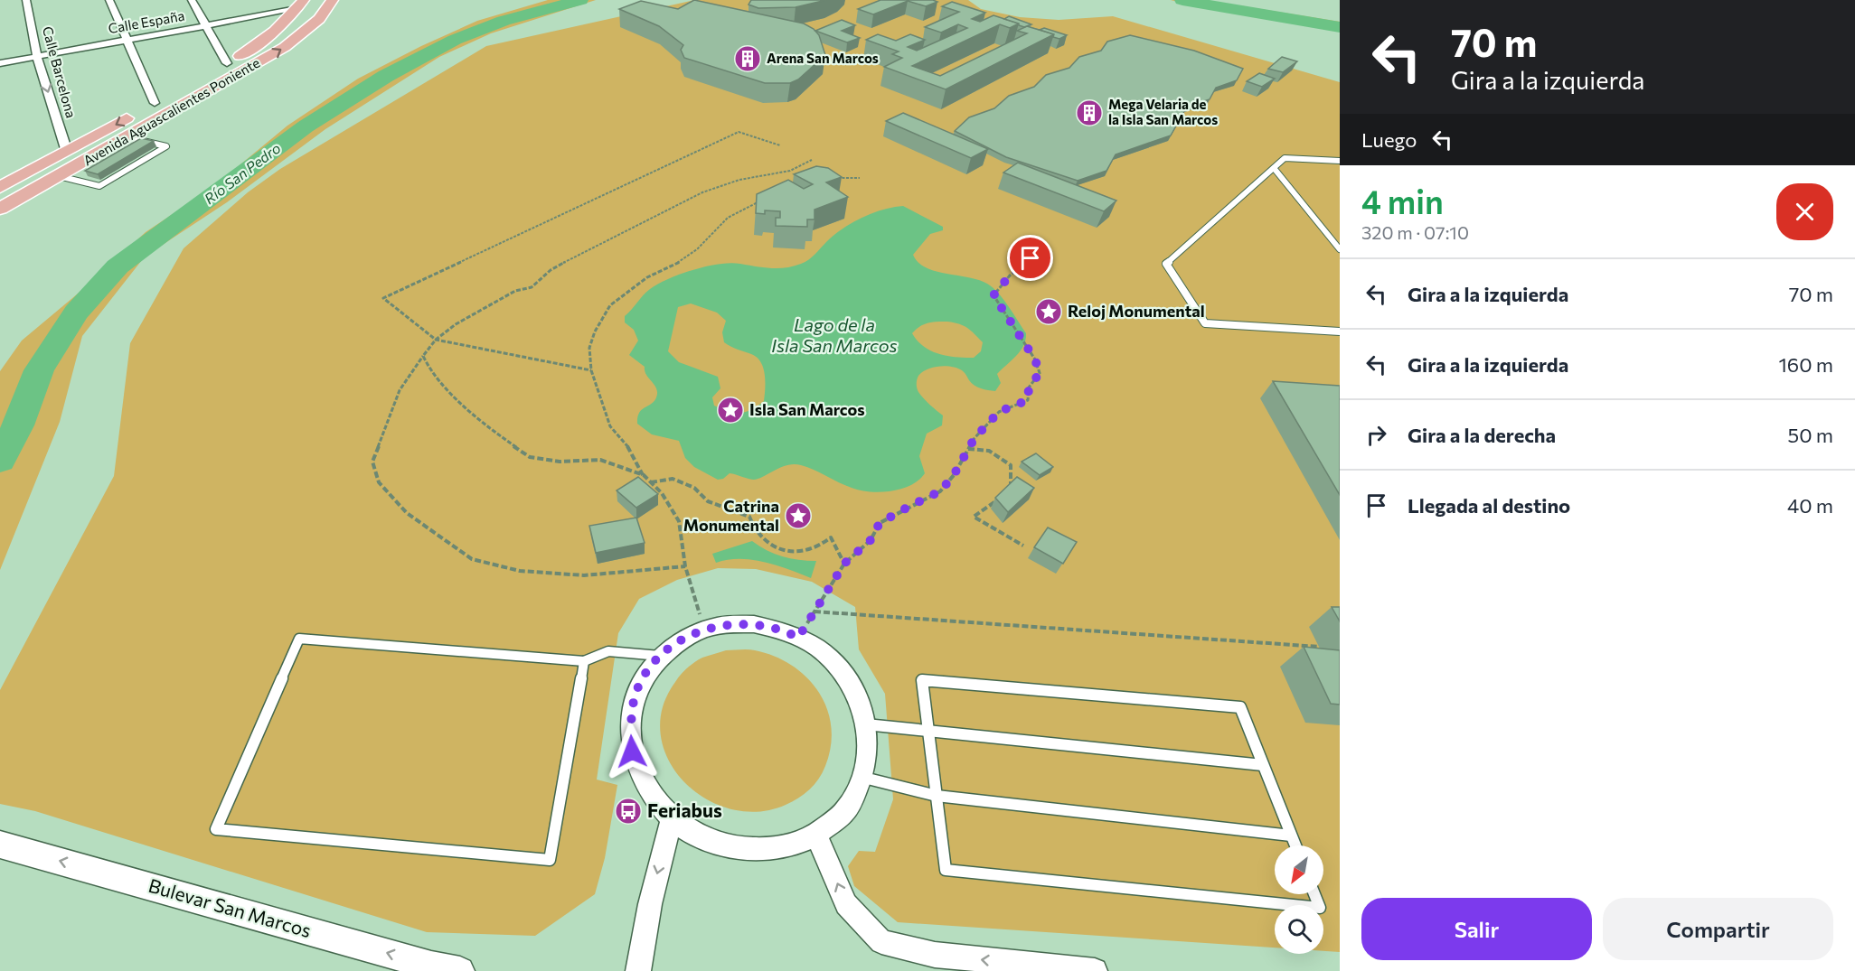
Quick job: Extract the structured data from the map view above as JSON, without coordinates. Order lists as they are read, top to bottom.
{
  "streets": {
    "main road": ["Avenida Aguascalientes Poniente"],
    "street": ["Calle España", "Calle Barcelona", "Bulevar San Marcos"]
  },
  "crossings": [
    ["Calle España", "Calle Barcelona"],
    ["Calle España", "Avenida Aguascalientes Poniente"],
    ["Calle Barcelona", "Avenida Aguascalientes Poniente"]
  ],
  "one_way": ["Bulevar San Marcos"],
  "water": ["Río San Pedro", "Lago de la Isla San Marcos"],
  "places": {
    "building": ["Arena San Marcos", "Mega Velaria de la Isla San Marcos"],
    "place": ["Reloj Monumental", "Isla San Marcos", "Catrina Monumental"],
    "bus stop": ["Feriabus"]
  },
  "north": "bottom left",
  "page": {
    "turn": ["70 m", "Gira a la izquierda"],
    "then": "Luego",
    "heading": ["4 min", "320 m · 07:10"],
    "list": [
      {
        "name": "Gira a la izquierda",
        "value": "70 m"
      },
      {
        "name": "Gira a la izquierda",
        "value": "160 m"
      },
      {
        "name": "Gira a la derecha",
        "value": "50 m"
      },
      {
        "name": "Llegada al destino",
        "value": "40 m"
      }
    ],
    "buttons": ["Salir", "Compartir"]
  }
}
